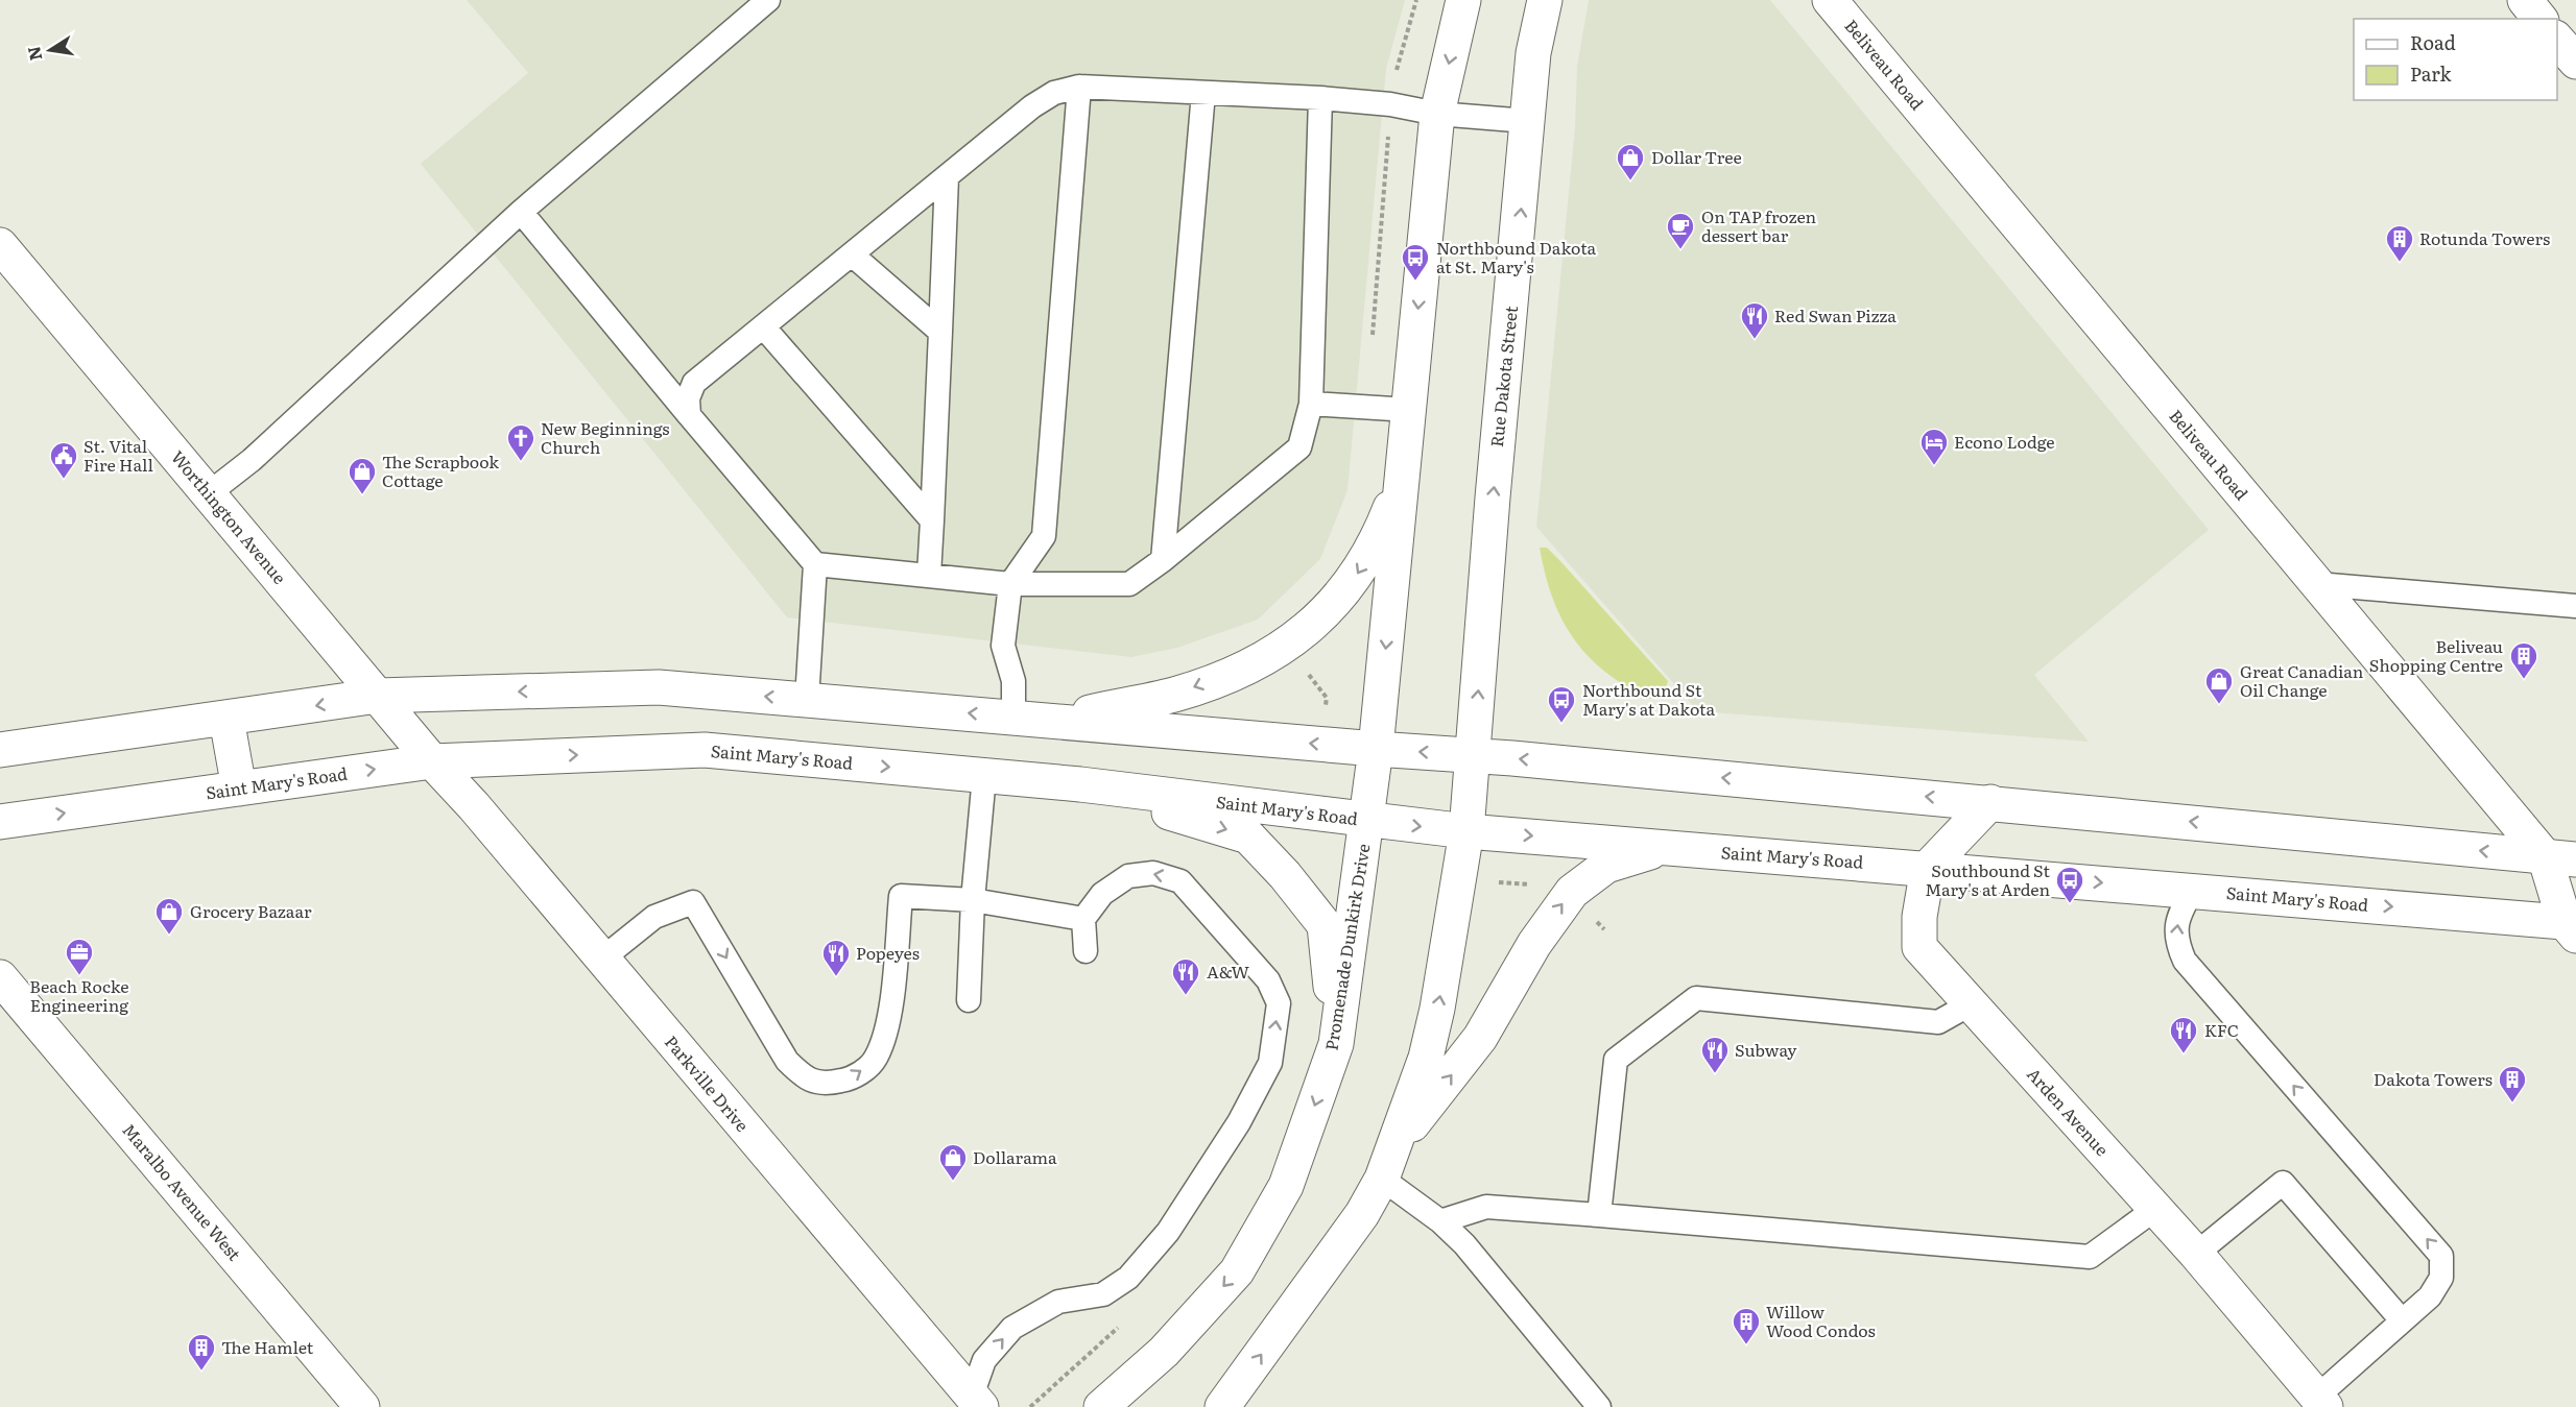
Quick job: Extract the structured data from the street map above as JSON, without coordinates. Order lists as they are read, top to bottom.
{
  "streets": {
    "main road": [
      "Beliveau Road",
      "Rue Dakota Street",
      "Worthington Avenue",
      "Saint Mary's Road",
      "Promenade Dunkirk Drive",
      "Parkville Drive",
      "Arden Avenue",
      "Maralbo Avenue West"
    ]
  },
  "crossings": [
    ["Beliveau Road", "Saint Mary's Road"],
    ["Worthington Avenue", "Saint Mary's Road"],
    ["Worthington Avenue", "Parkville Drive"],
    ["Saint Mary's Road", "Promenade Dunkirk Drive"],
    ["Saint Mary's Road", "Parkville Drive"],
    ["Saint Mary's Road", "Arden Avenue"]
  ],
  "places": {
    "shop": [
      "Dollar Tree",
      "The Scrapbook Cottage",
      "Great Canadian Oil Change",
      "Grocery Bazaar",
      "Dollarama"
    ],
    "cafe": ["On TAP frozen dessert bar"],
    "building": [
      "Rotunda Towers",
      "Beliveau Shopping Centre",
      "Dakota Towers",
      "Willow Wood Condos",
      "The Hamlet"
    ],
    "bus stop": ["Northbound Dakota at St. Mary's", "Northbound St Mary's at Dakota", "Southbound St Mary's at Arden"],
    "restaurant": [
      "Red Swan Pizza",
      "Popeyes",
      "A&W",
      "KFC",
      "Subway"
    ],
    "church": ["New Beginnings Church"],
    "hotel": ["Econo Lodge"],
    "public building": ["St. Vital Fire Hall"],
    "office": ["Beach Rocke Engineering"]
  },
  "legend": ["Road", "Park"],
  "north": "left"
}
